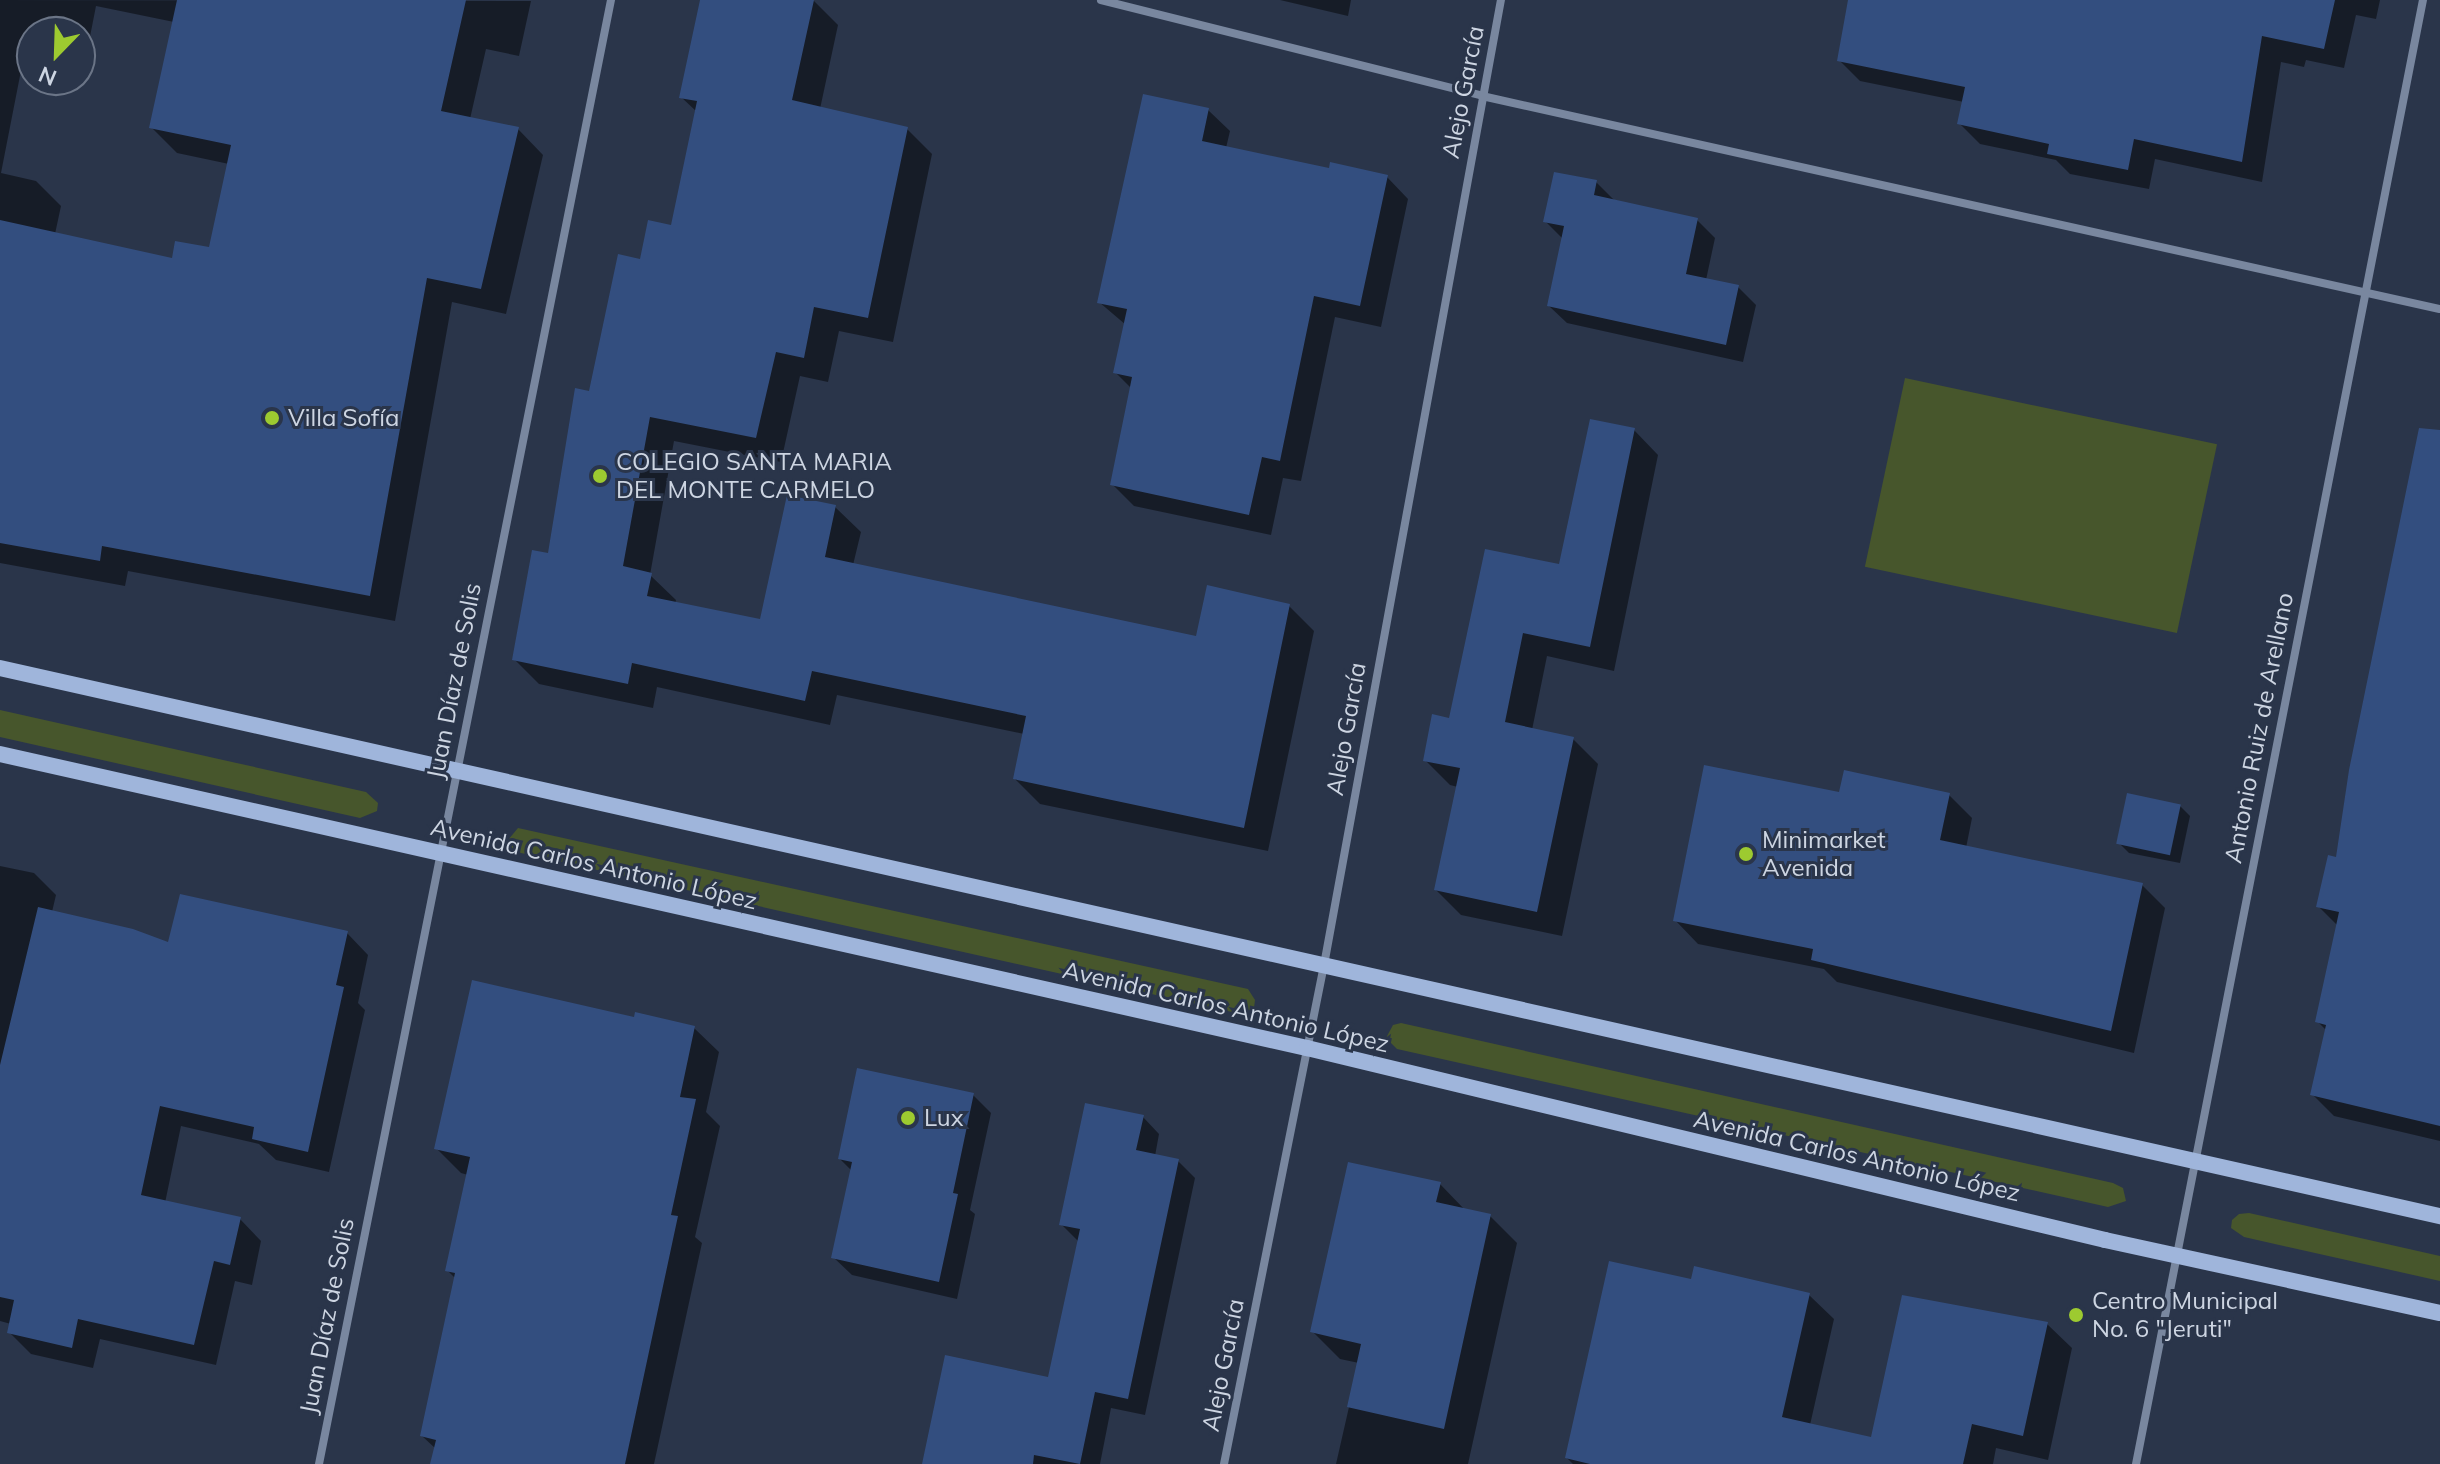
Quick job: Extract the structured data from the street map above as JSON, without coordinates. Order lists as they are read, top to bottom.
{
  "streets": {
    "main road": ["Avenida Carlos Antonio López"],
    "street": ["Alejo García", "Juan Díaz de Solis", "Antonio Ruiz de Arellano"]
  },
  "crossings": [
    ["Alejo García", "Avenida Carlos Antonio López"],
    ["Juan Díaz de Solis", "Avenida Carlos Antonio López"],
    ["Antonio Ruiz de Arellano", "Avenida Carlos Antonio López"]
  ],
  "places": [
    "Villa Sofía",
    "COLEGIO SANTA MARIA DEL MONTE CARMELO",
    "Minimarket Avenida",
    "Lux",
    "Centro Municipal No. 6 \"Jeruti\""
  ],
  "north": "bottom left"
}
